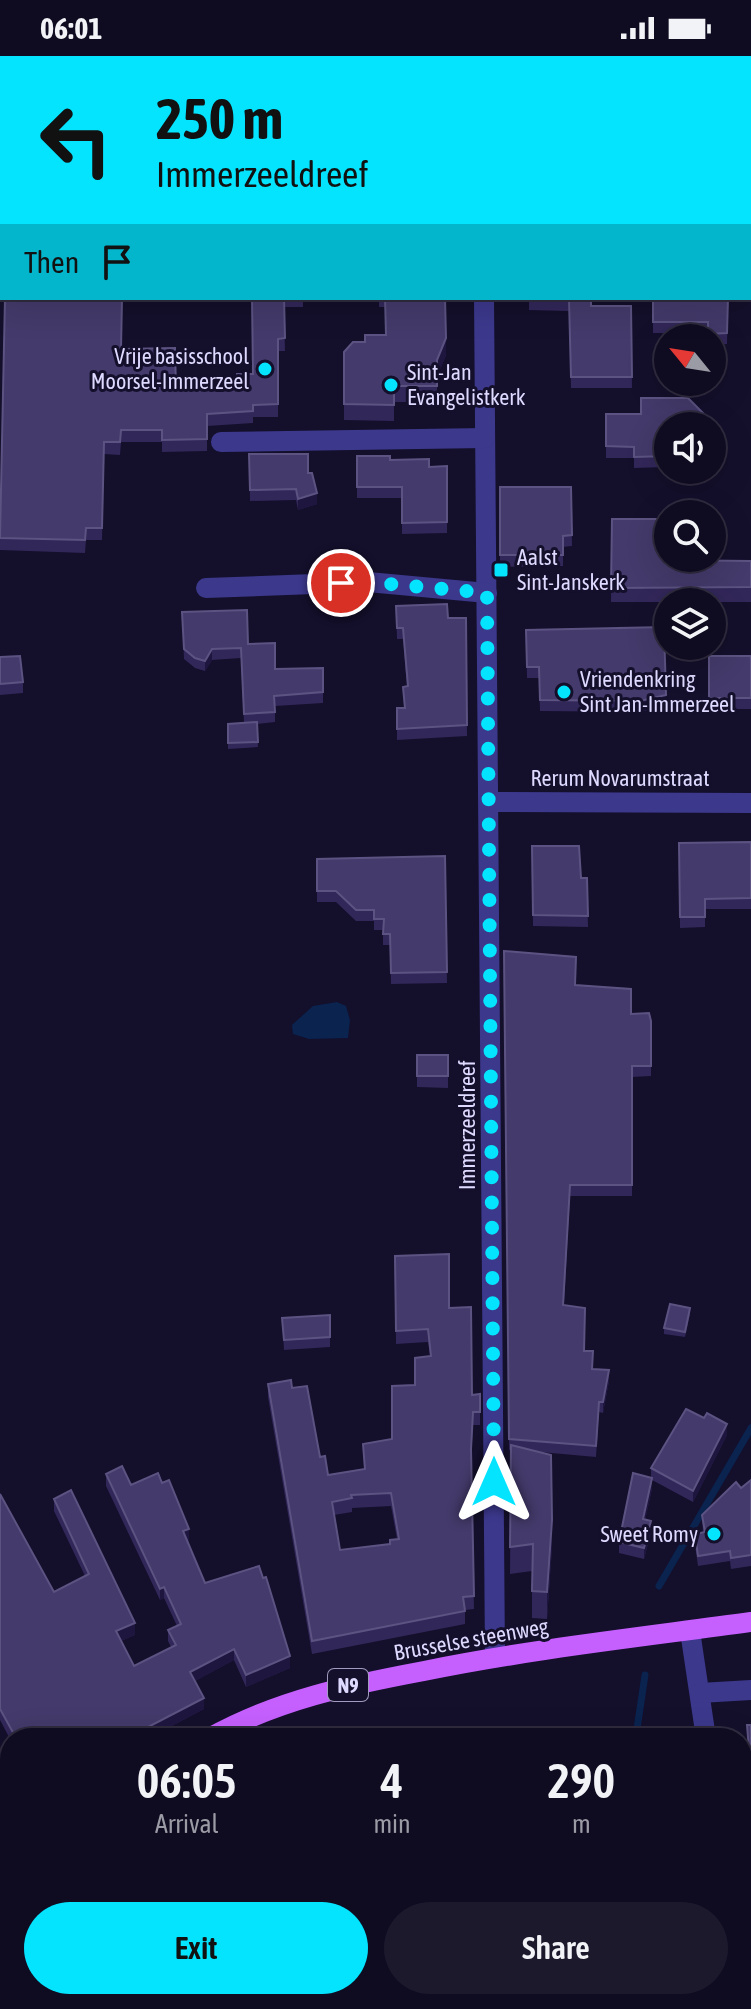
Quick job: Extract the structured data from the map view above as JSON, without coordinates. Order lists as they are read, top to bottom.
{
  "streets": {
    "main road": ["Brusselse steenweg", "N9"],
    "street": ["Rerum Novarumstraat", "Immerzeeldreef"]
  },
  "crossings": [
    ["Rerum Novarumstraat", "Immerzeeldreef"],
    ["Immerzeeldreef", "Brusselse steenweg"]
  ],
  "places": {
    "other": [
      "Vrije basisschool Moorsel-Immerzeel",
      "Sint-Jan Evangelistkerk",
      "Vriendenkring Sint Jan-Immerzeel",
      "Sweet Romy"
    ],
    "transit": ["Aalst Sint-Janskerk"]
  },
  "north": "top left",
  "page": {
    "status": "06:01",
    "turn": ["250 m", "Immerzeeldreef"],
    "then": "Then",
    "eta": [
      "06:05",
      "Arrival",
      "4",
      "min",
      "290",
      "m"
    ],
    "buttons": ["Exit", "Share"]
  }
}
